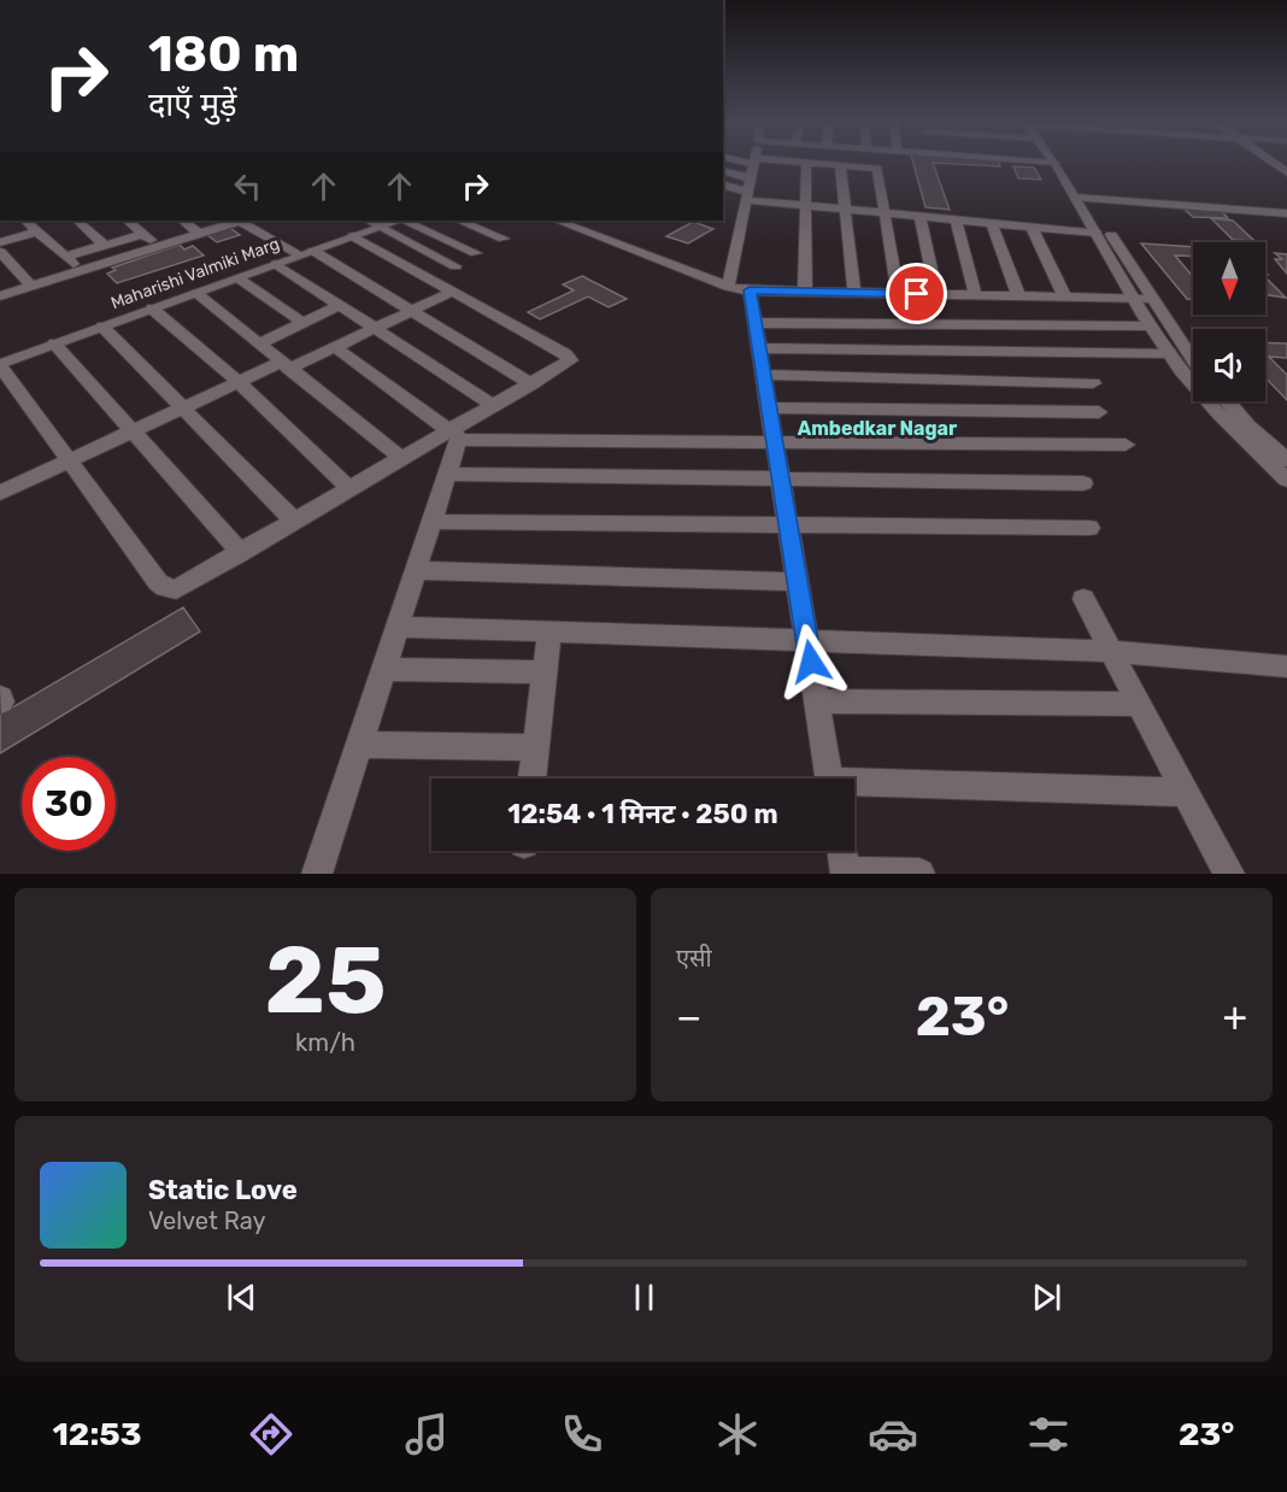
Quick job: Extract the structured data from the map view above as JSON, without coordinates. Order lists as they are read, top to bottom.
{
  "streets": {
    "street": ["Maharishi Valmiki Marg"]
  },
  "districts": ["Ambedkar Nagar"],
  "north": "bottom",
  "page": {
    "turn": ["180 m", "दाएँ मुड़ें"],
    "limit": "30",
    "trip": "12:54 · 1 मिनट · 250 m",
    "tile": [
      ["25", "km/h"],
      "एसी"
    ],
    "heat": ["−", "23°", "+"],
    "song": ["Static Love", "Velvet Ray"],
    "tabs": ["12:53", "23°"]
  }
}
